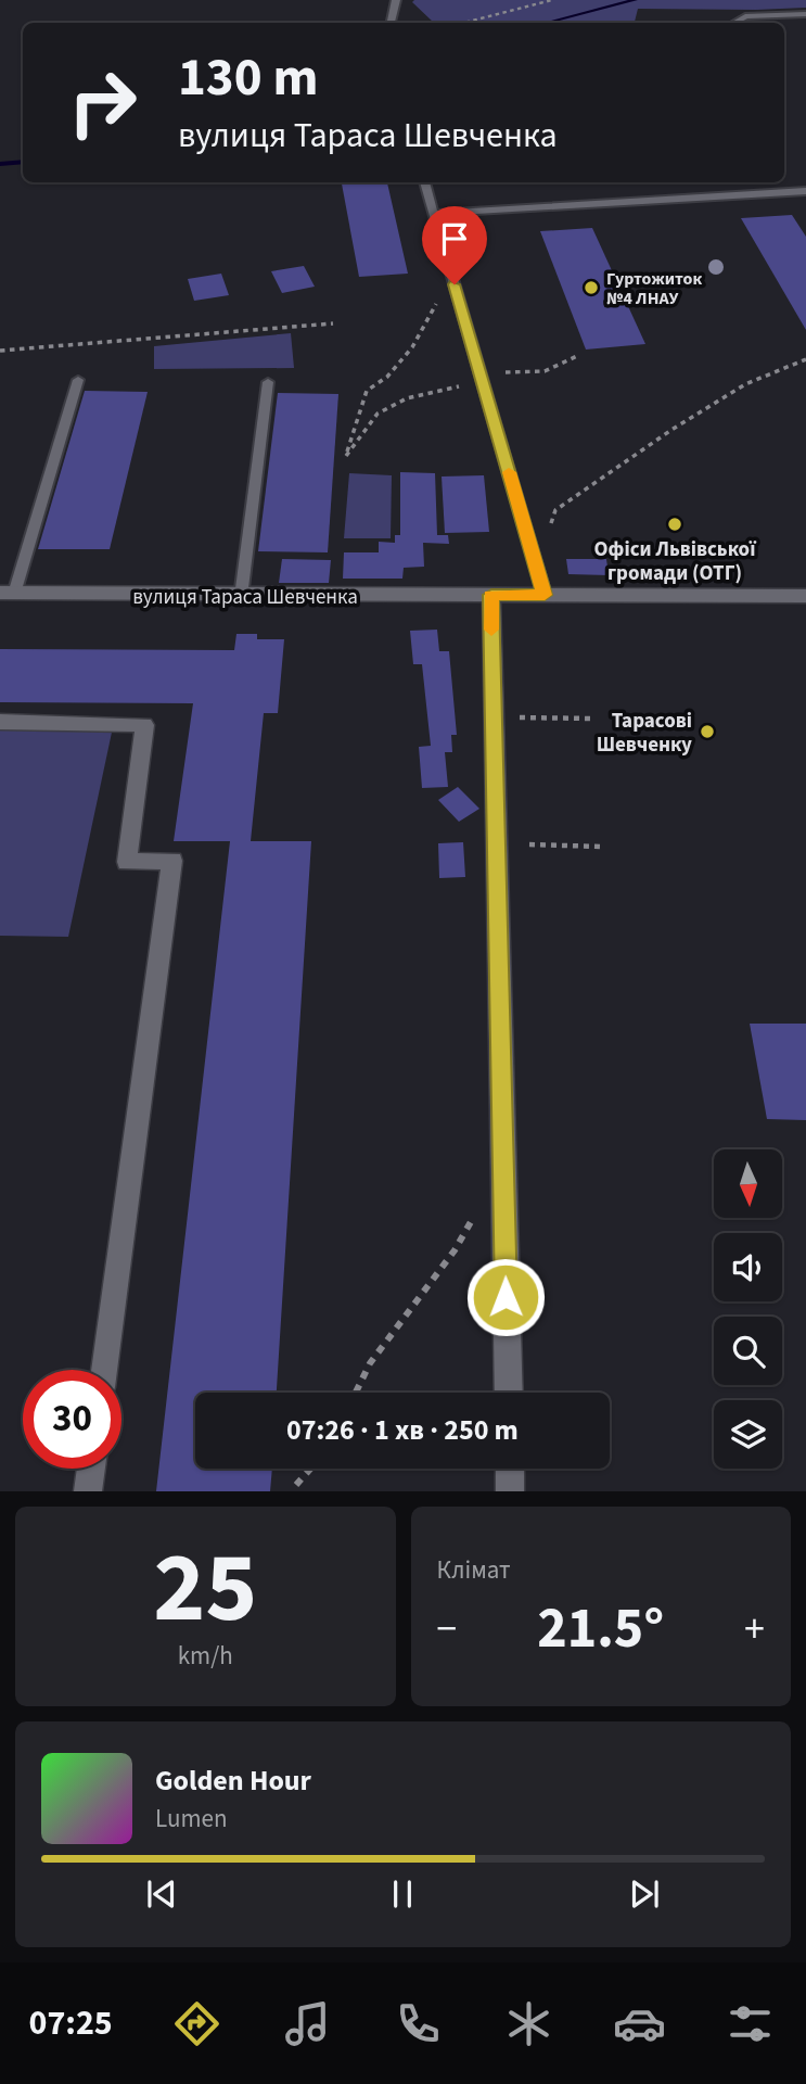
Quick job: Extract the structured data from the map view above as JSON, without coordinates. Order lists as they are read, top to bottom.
{
  "streets": {
    "street": ["вулиця Тараса Шевченка"]
  },
  "places": ["Гуртожиток №4 ЛНАУ", "Офіси Львівської громади (ОТГ)", "Тарасові Шевченку"],
  "north": "bottom",
  "page": {
    "turn": ["130 m", "вулиця Тараса Шевченка"],
    "limit": "30",
    "trip": "07:26 · 1 хв · 250 m",
    "tile": [
      ["25", "km/h"],
      "Клімат"
    ],
    "heat": ["−", "21.5°", "+"],
    "song": ["Golden Hour", "Lumen"],
    "tabs": "07:25"
  }
}
